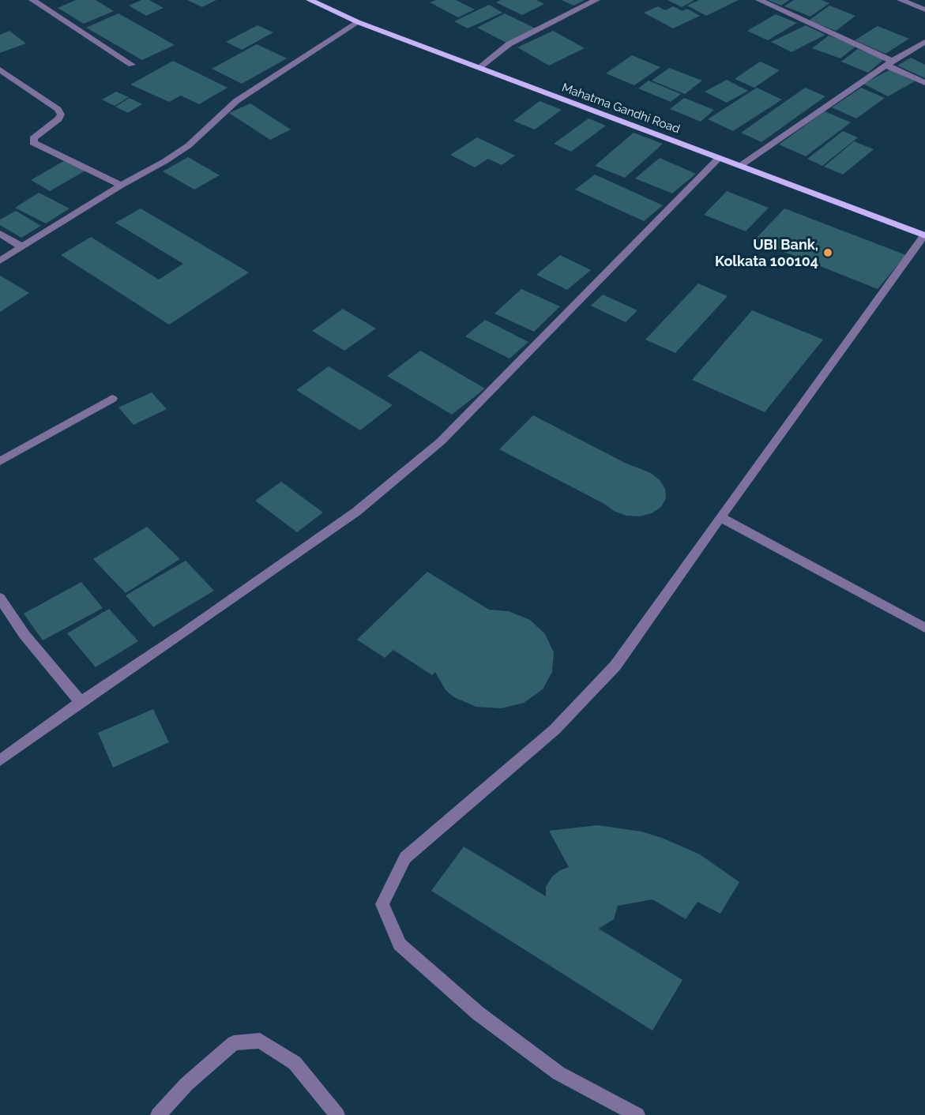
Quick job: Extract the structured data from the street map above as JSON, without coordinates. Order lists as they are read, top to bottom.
{
  "streets": {
    "main road": ["Mahatma Gandhi Road"]
  },
  "places": ["UBI Bank, Kolkata 100104"]
}
